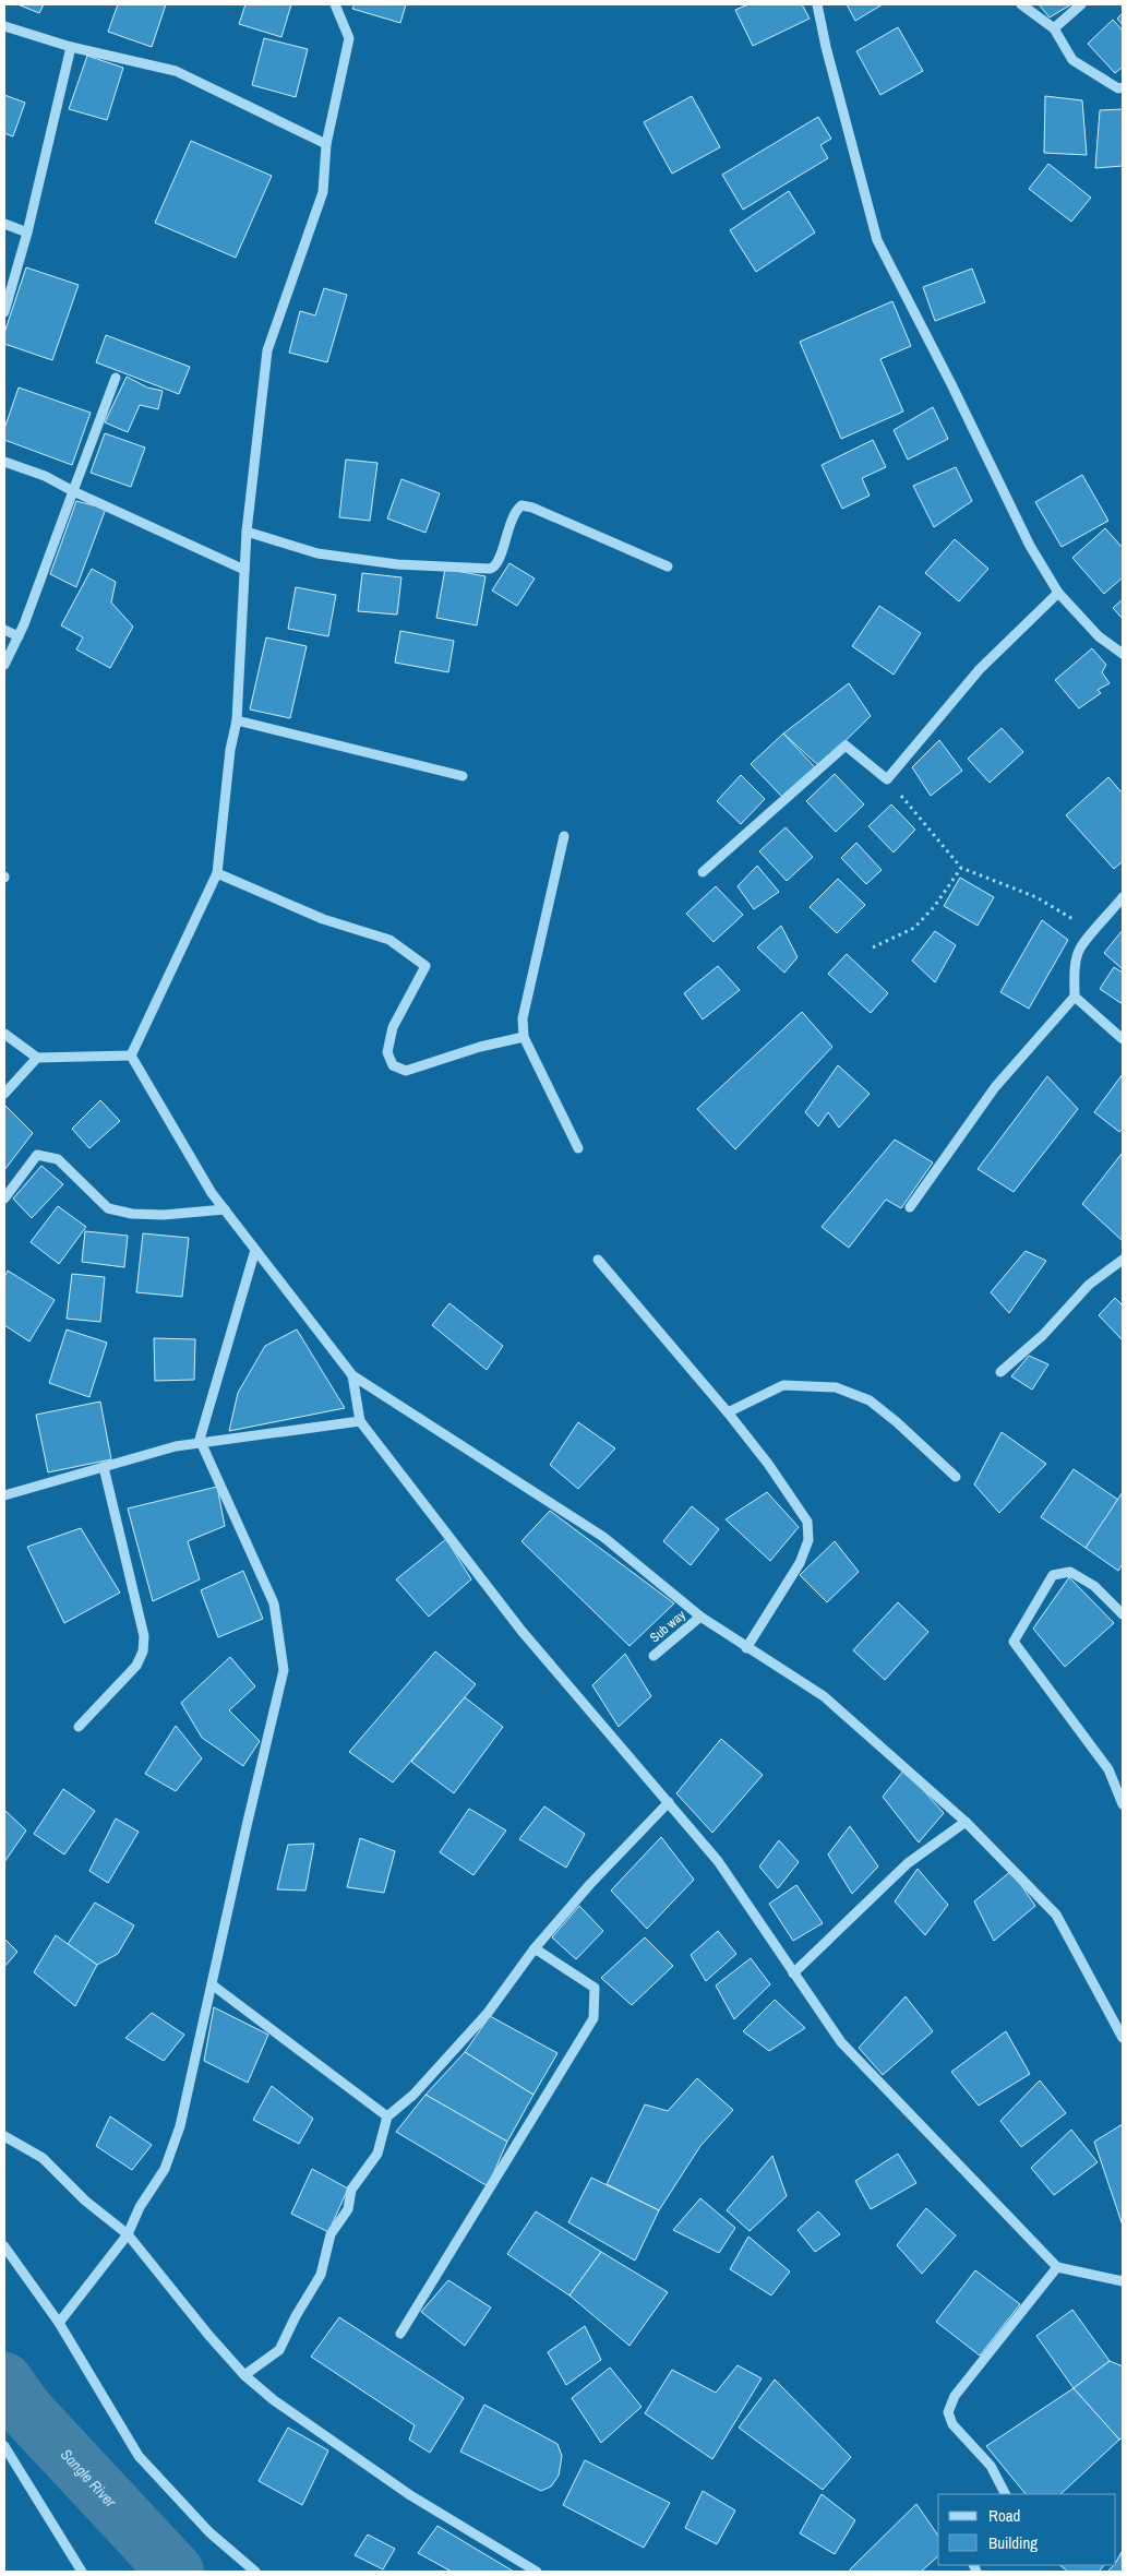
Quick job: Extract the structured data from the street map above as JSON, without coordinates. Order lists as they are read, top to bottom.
{
  "streets": {
    "street": ["Sub way"]
  },
  "water": ["Sangle River"],
  "legend": ["Road", "Building"]
}
